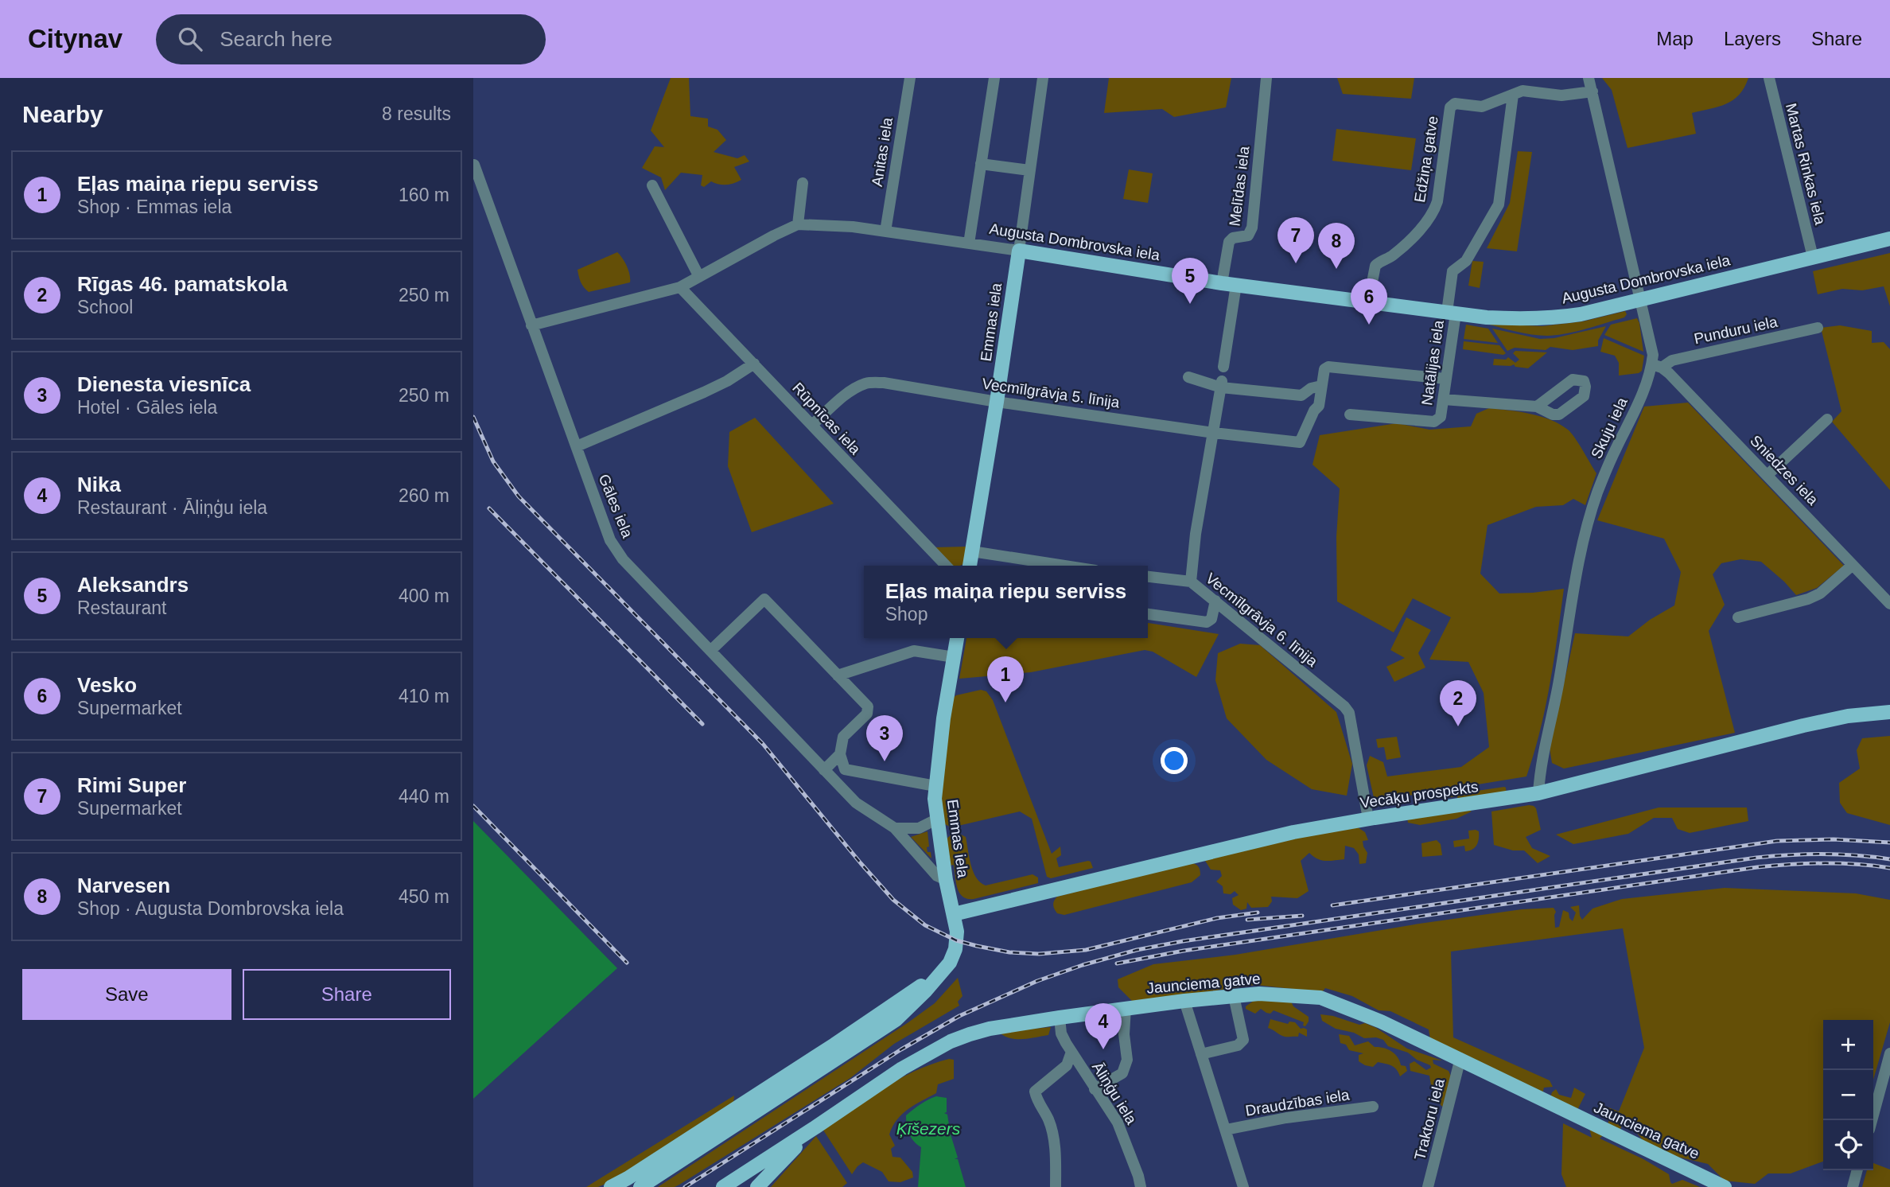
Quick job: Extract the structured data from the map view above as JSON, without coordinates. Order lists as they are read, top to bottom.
{
  "streets": {
    "main road": [
      "Augusta Dombrovska iela",
      "Emmas iela",
      "Vecāķu prospekts",
      "Jaunciema gatve"
    ],
    "street": [
      "Anitas iela",
      "Edžiņa gatve",
      "Martas Rinkas iela",
      "Melīdas iela",
      "Punduru iela",
      "Natālijas iela",
      "Vecmīlgrāvja 5. līnija",
      "Rūpnīcas iela",
      "Skuju iela",
      "Sniedzes iela",
      "Gāles iela",
      "Vecmīlgrāvja 6. līnija",
      "Āliņģu iela",
      "Draudzības iela",
      "Traktoru iela"
    ]
  },
  "crossings": [
    ["Anitas iela", "Augusta Dombrovska iela"],
    ["Edžiņa gatve", "Augusta Dombrovska iela"],
    ["Edžiņa gatve", "Natālijas iela"],
    ["Edžiņa gatve", "Skuju iela"],
    ["Martas Rinkas iela", "Augusta Dombrovska iela"],
    ["Melīdas iela", "Augusta Dombrovska iela"],
    ["Augusta Dombrovska iela", "Emmas iela"],
    ["Augusta Dombrovska iela", "Natālijas iela"],
    ["Augusta Dombrovska iela", "Rūpnīcas iela"],
    ["Augusta Dombrovska iela", "Skuju iela"],
    ["Augusta Dombrovska iela", "Gāles iela"],
    ["Emmas iela", "Vecmīlgrāvja 5. līnija"],
    ["Emmas iela", "Gāles iela"],
    ["Emmas iela", "Vecāķu prospekts"],
    ["Punduru iela", "Skuju iela"],
    ["Punduru iela", "Sniedzes iela"],
    ["Vecmīlgrāvja 5. līnija", "Rūpnīcas iela"],
    ["Skuju iela", "Sniedzes iela"],
    ["Skuju iela", "Vecāķu prospekts"],
    ["Vecmīlgrāvja 6. līnija", "Vecāķu prospekts"],
    ["Jaunciema gatve", "Āliņģu iela"],
    ["Jaunciema gatve", "Traktoru iela"]
  ],
  "water": ["Ķīšezers"],
  "page": {
    "header": "Citynav",
    "search": "Search here",
    "nav": ["Map", "Layers", "Share"],
    "heading": ["Nearby", "8 results"],
    "list": [
      {
        "mark": "1",
        "name": "Eļas maiņa riepu serviss",
        "note": "Shop · Emmas iela",
        "value": "160 m"
      },
      {
        "mark": "2",
        "name": "Rīgas 46. pamatskola",
        "note": "School",
        "value": "250 m"
      },
      {
        "mark": "3",
        "name": "Dienesta viesnīca",
        "note": "Hotel · Gāles iela",
        "value": "250 m"
      },
      {
        "mark": "4",
        "name": "Nika",
        "note": "Restaurant · Āliņģu iela",
        "value": "260 m"
      },
      {
        "mark": "5",
        "name": "Aleksandrs",
        "note": "Restaurant",
        "value": "400 m"
      },
      {
        "mark": "6",
        "name": "Vesko",
        "note": "Supermarket",
        "value": "410 m"
      },
      {
        "mark": "7",
        "name": "Rimi Super",
        "note": "Supermarket",
        "value": "440 m"
      },
      {
        "mark": "8",
        "name": "Narvesen",
        "note": "Shop · Augusta Dombrovska iela",
        "value": "450 m"
      }
    ],
    "pins": [
      "7",
      "8",
      "5",
      "6",
      "1",
      "2",
      "3",
      "4"
    ],
    "popup": ["Eļas maiņa riepu serviss", "Shop"],
    "buttons": ["Save", "Share"],
    "map_buttons": ["+", "−"]
  }
}
